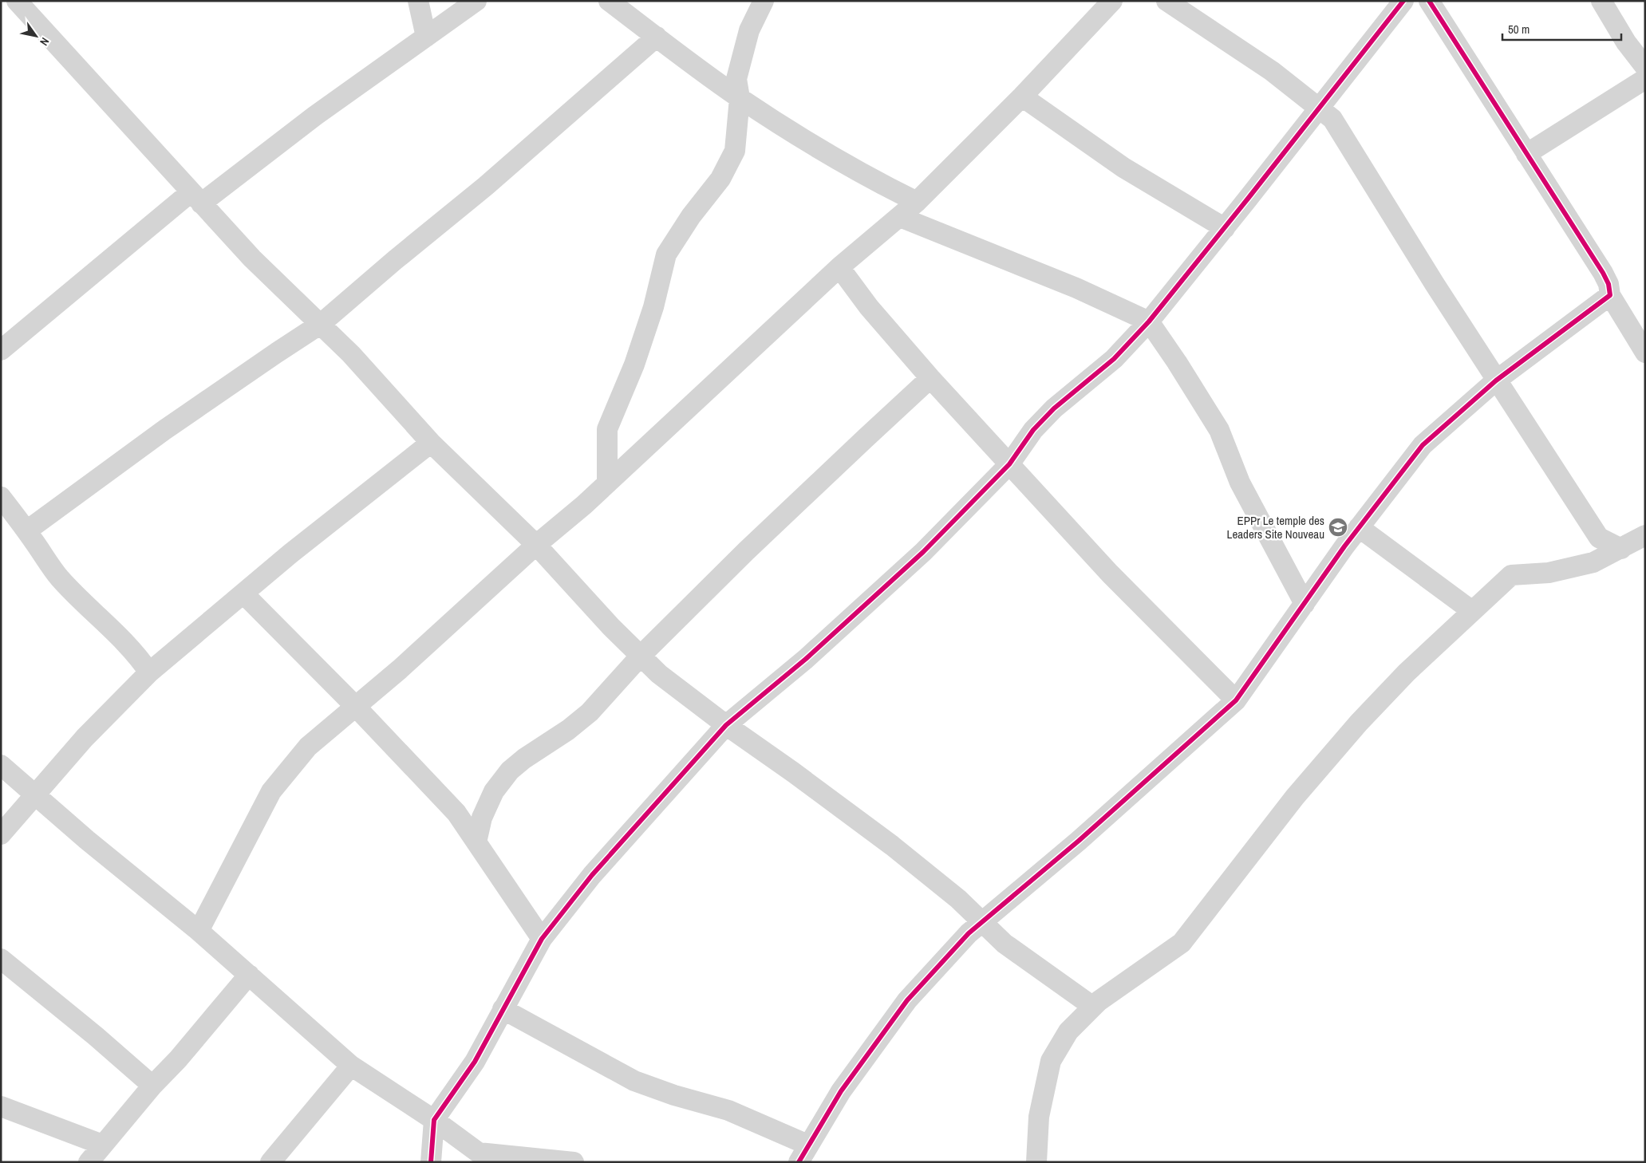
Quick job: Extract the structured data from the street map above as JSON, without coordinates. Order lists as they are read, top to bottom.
{
  "places": {
    "school or university": ["EPPr Le temple des Leaders Site Nouveau"]
  },
  "scale_bar": "50 m",
  "north": "bottom right"
}
